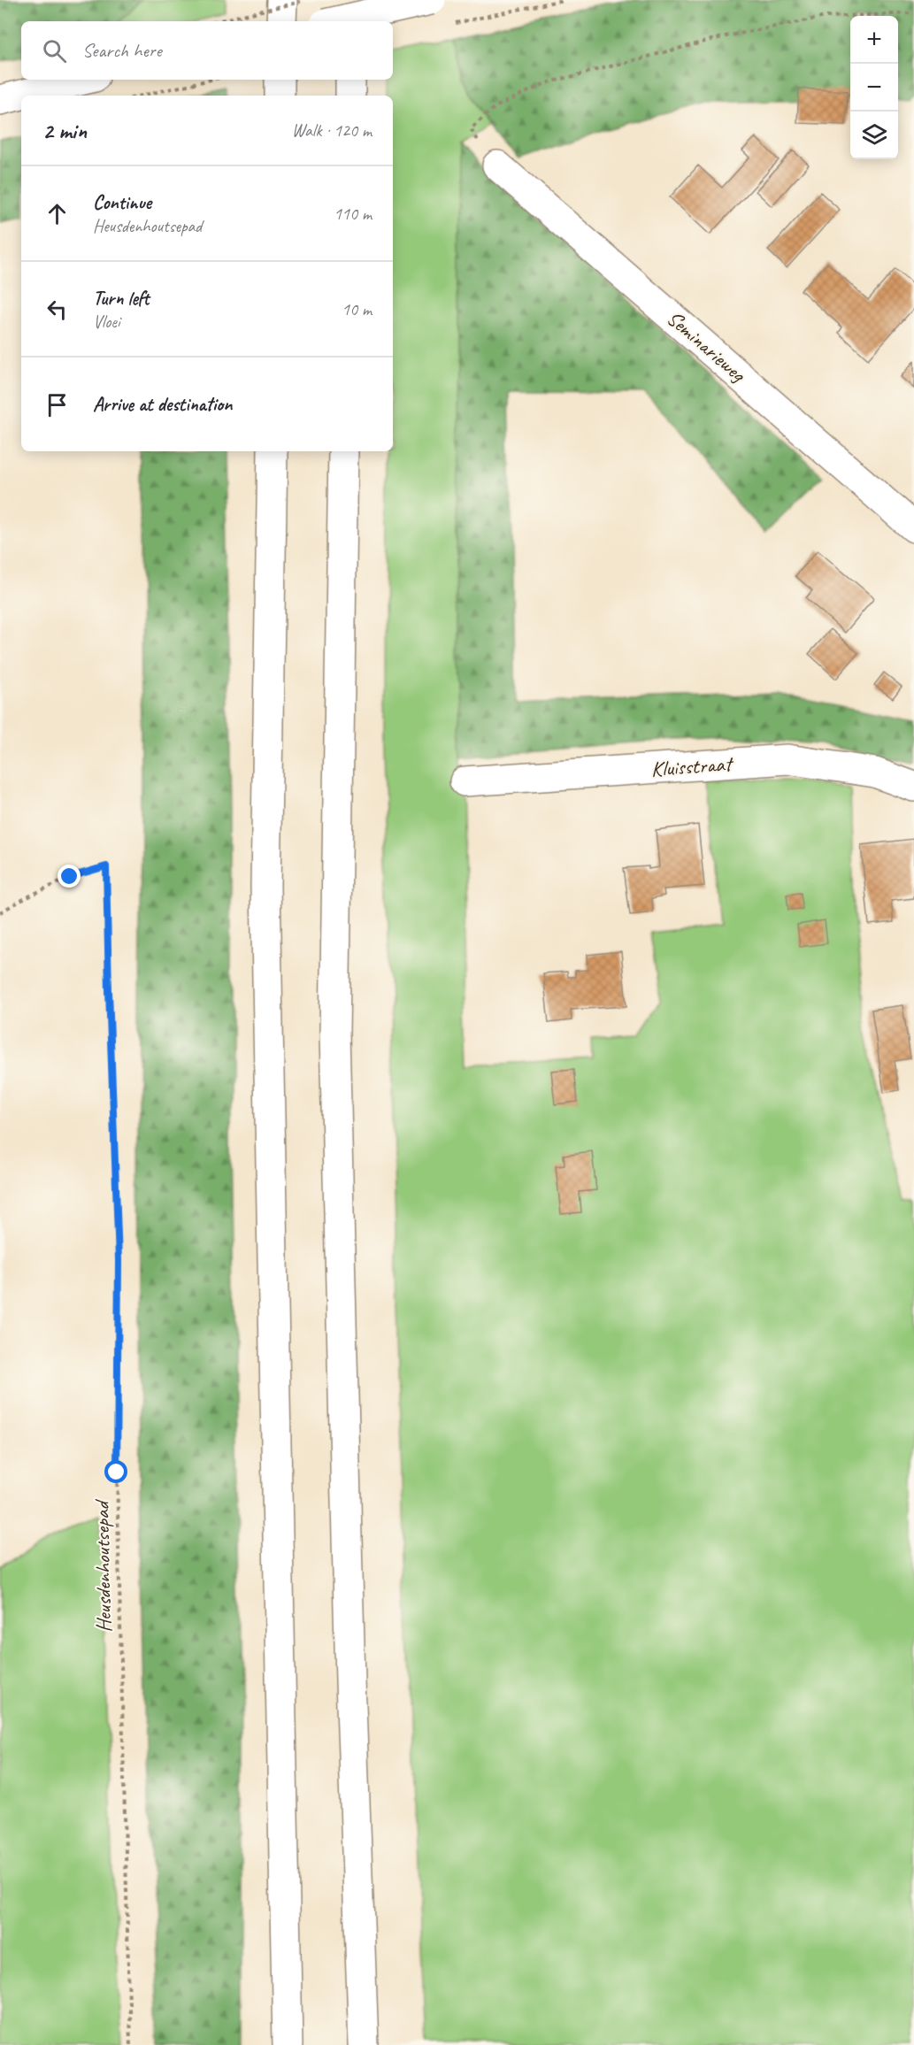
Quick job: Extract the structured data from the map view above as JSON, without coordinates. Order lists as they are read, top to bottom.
{
  "streets": {
    "main road": ["Seminarieweg", "Kluisstraat"],
    "path": ["Heusdenhoutsepad"]
  },
  "page": {
    "map_buttons": ["+", "−"],
    "search": "Search here",
    "heading": ["2 min", "Walk · 120 m"],
    "list": [
      ["Continue", "Heusdenhoutsepad", "110 m"],
      ["Turn left", "Vloei", "10 m"],
      "Arrive at destination"
    ]
  }
}
